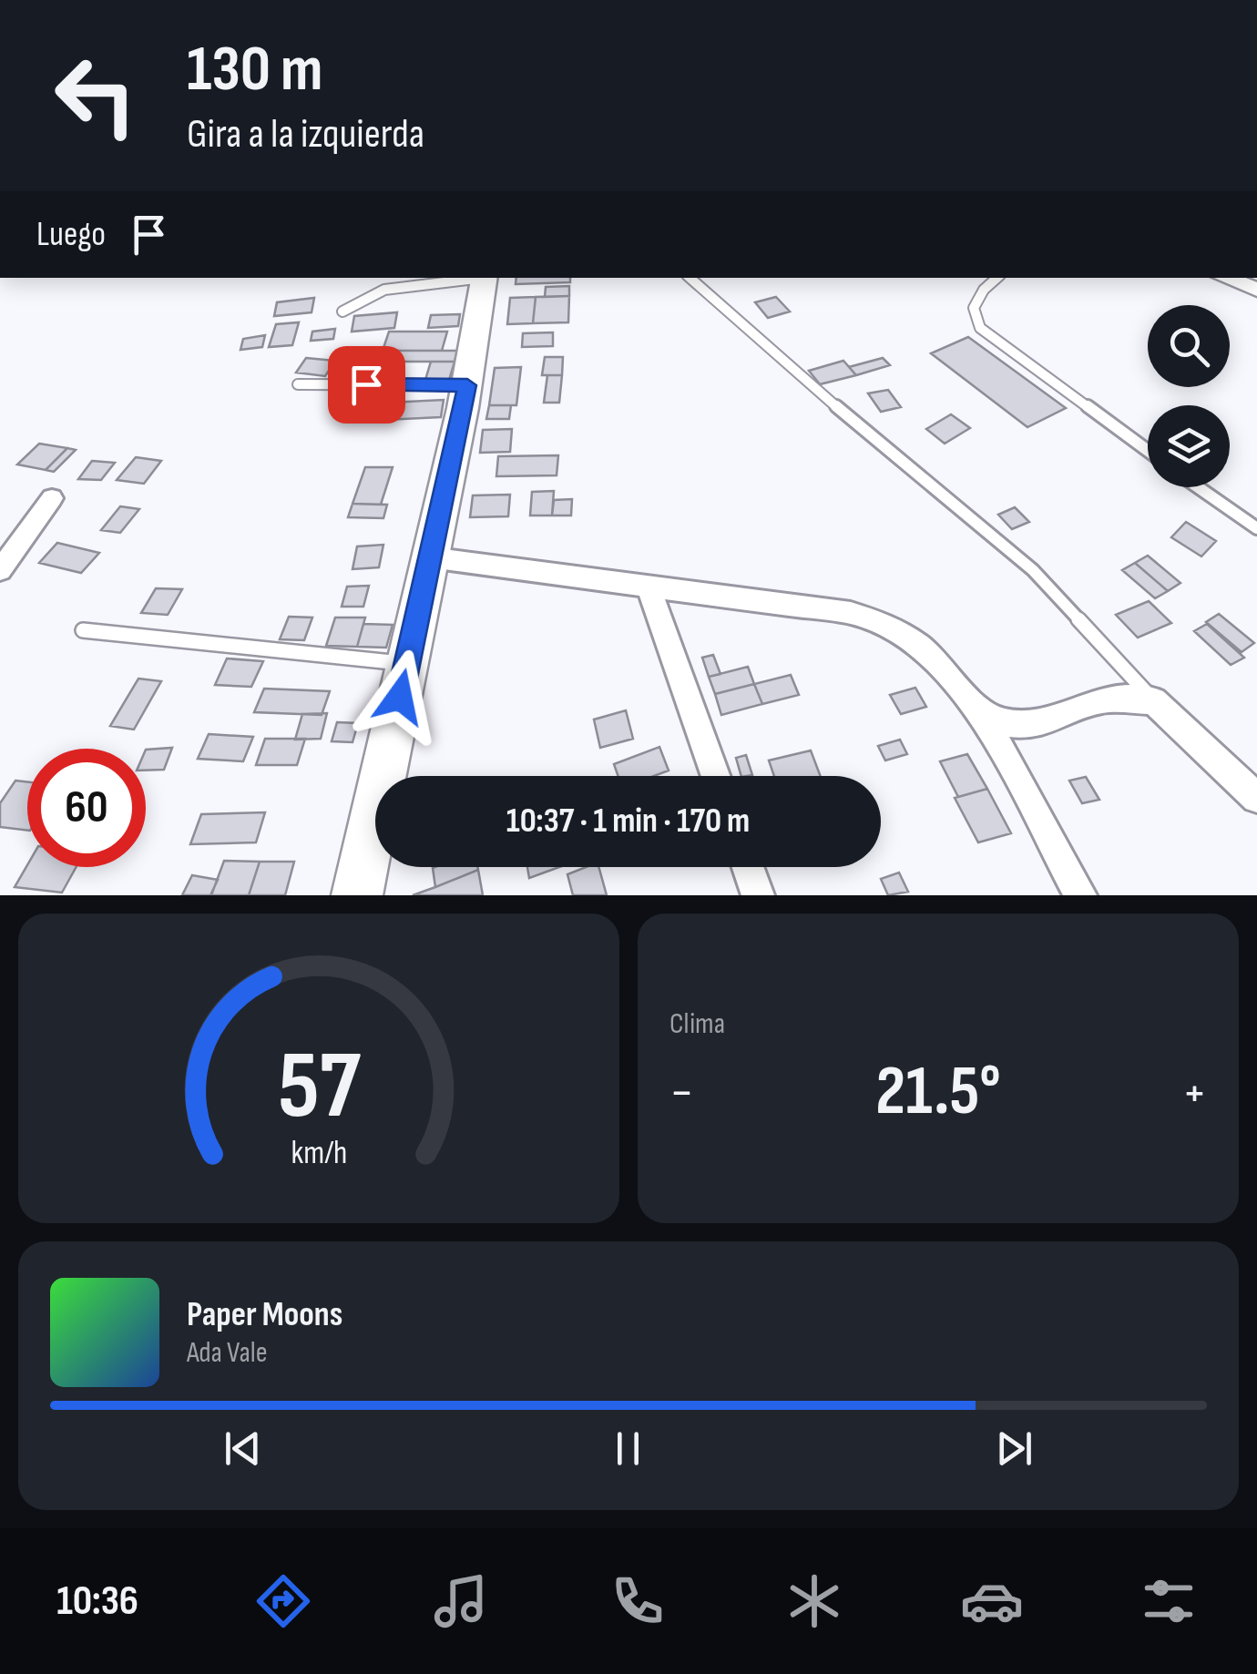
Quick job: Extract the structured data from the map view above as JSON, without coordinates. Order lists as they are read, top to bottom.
{
  "page": {
    "turn": ["130 m", "Gira a la izquierda"],
    "then": "Luego",
    "limit": "60",
    "trip": "10:37 · 1 min · 170 m",
    "tile": "Clima",
    "heat": ["−", "21.5°", "+"],
    "song": ["Paper Moons", "Ada Vale"],
    "tabs": "10:36",
    "gauge": ["57", "km/h"]
  }
}
